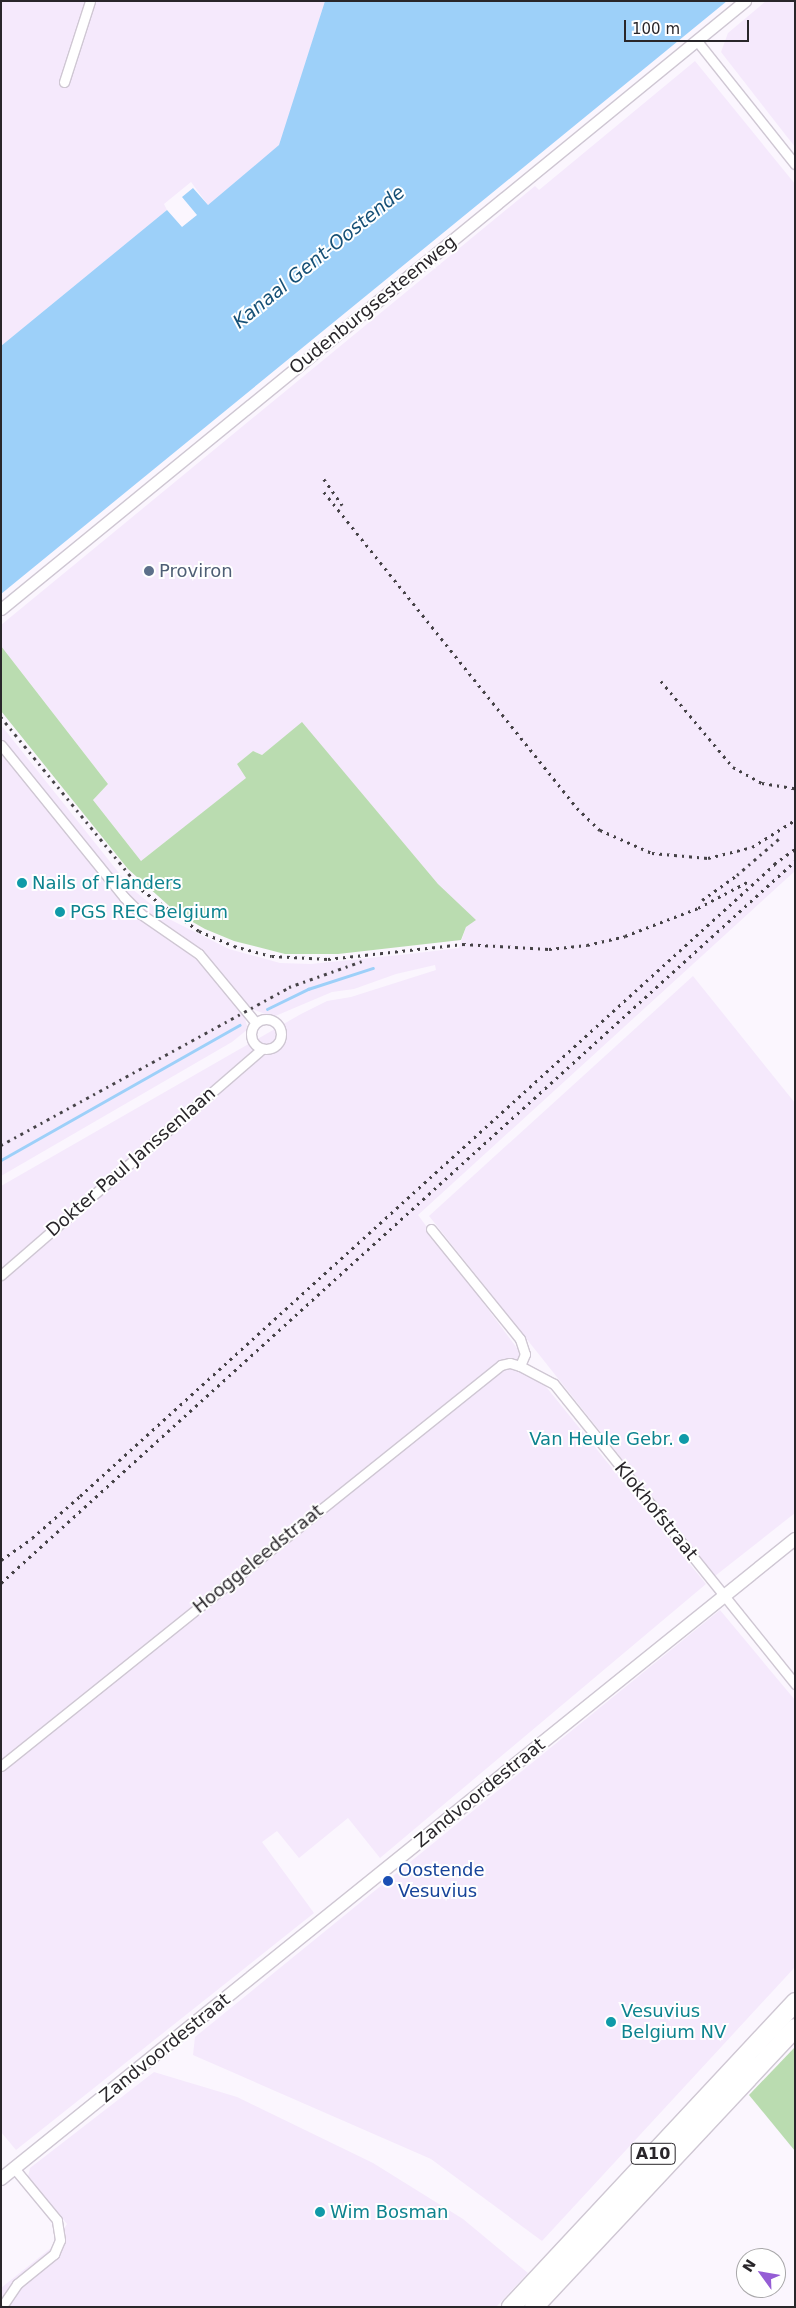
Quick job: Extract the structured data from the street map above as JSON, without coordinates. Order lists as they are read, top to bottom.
{
  "streets": {
    "highway": ["A10"],
    "main road": ["Zandvoordestraat"],
    "street": [
      "Oudenburgsesteenweg",
      "Dokter Paul Janssenlaan",
      "Klokhofstraat",
      "Hooggeleedstraat"
    ]
  },
  "crossings": [
    ["Klokhofstraat", "Hooggeleedstraat"],
    ["Klokhofstraat", "Zandvoordestraat"]
  ],
  "water": ["Kanaal Gent-Oostende"],
  "places": [
    "Proviron",
    "Nails of Flanders",
    "PGS REC Belgium",
    "Van Heule Gebr.",
    "Oostende Vesuvius",
    "Vesuvius Belgium NV",
    "Wim Bosman"
  ],
  "scale_bar": "100 m",
  "north": "top left"
}
